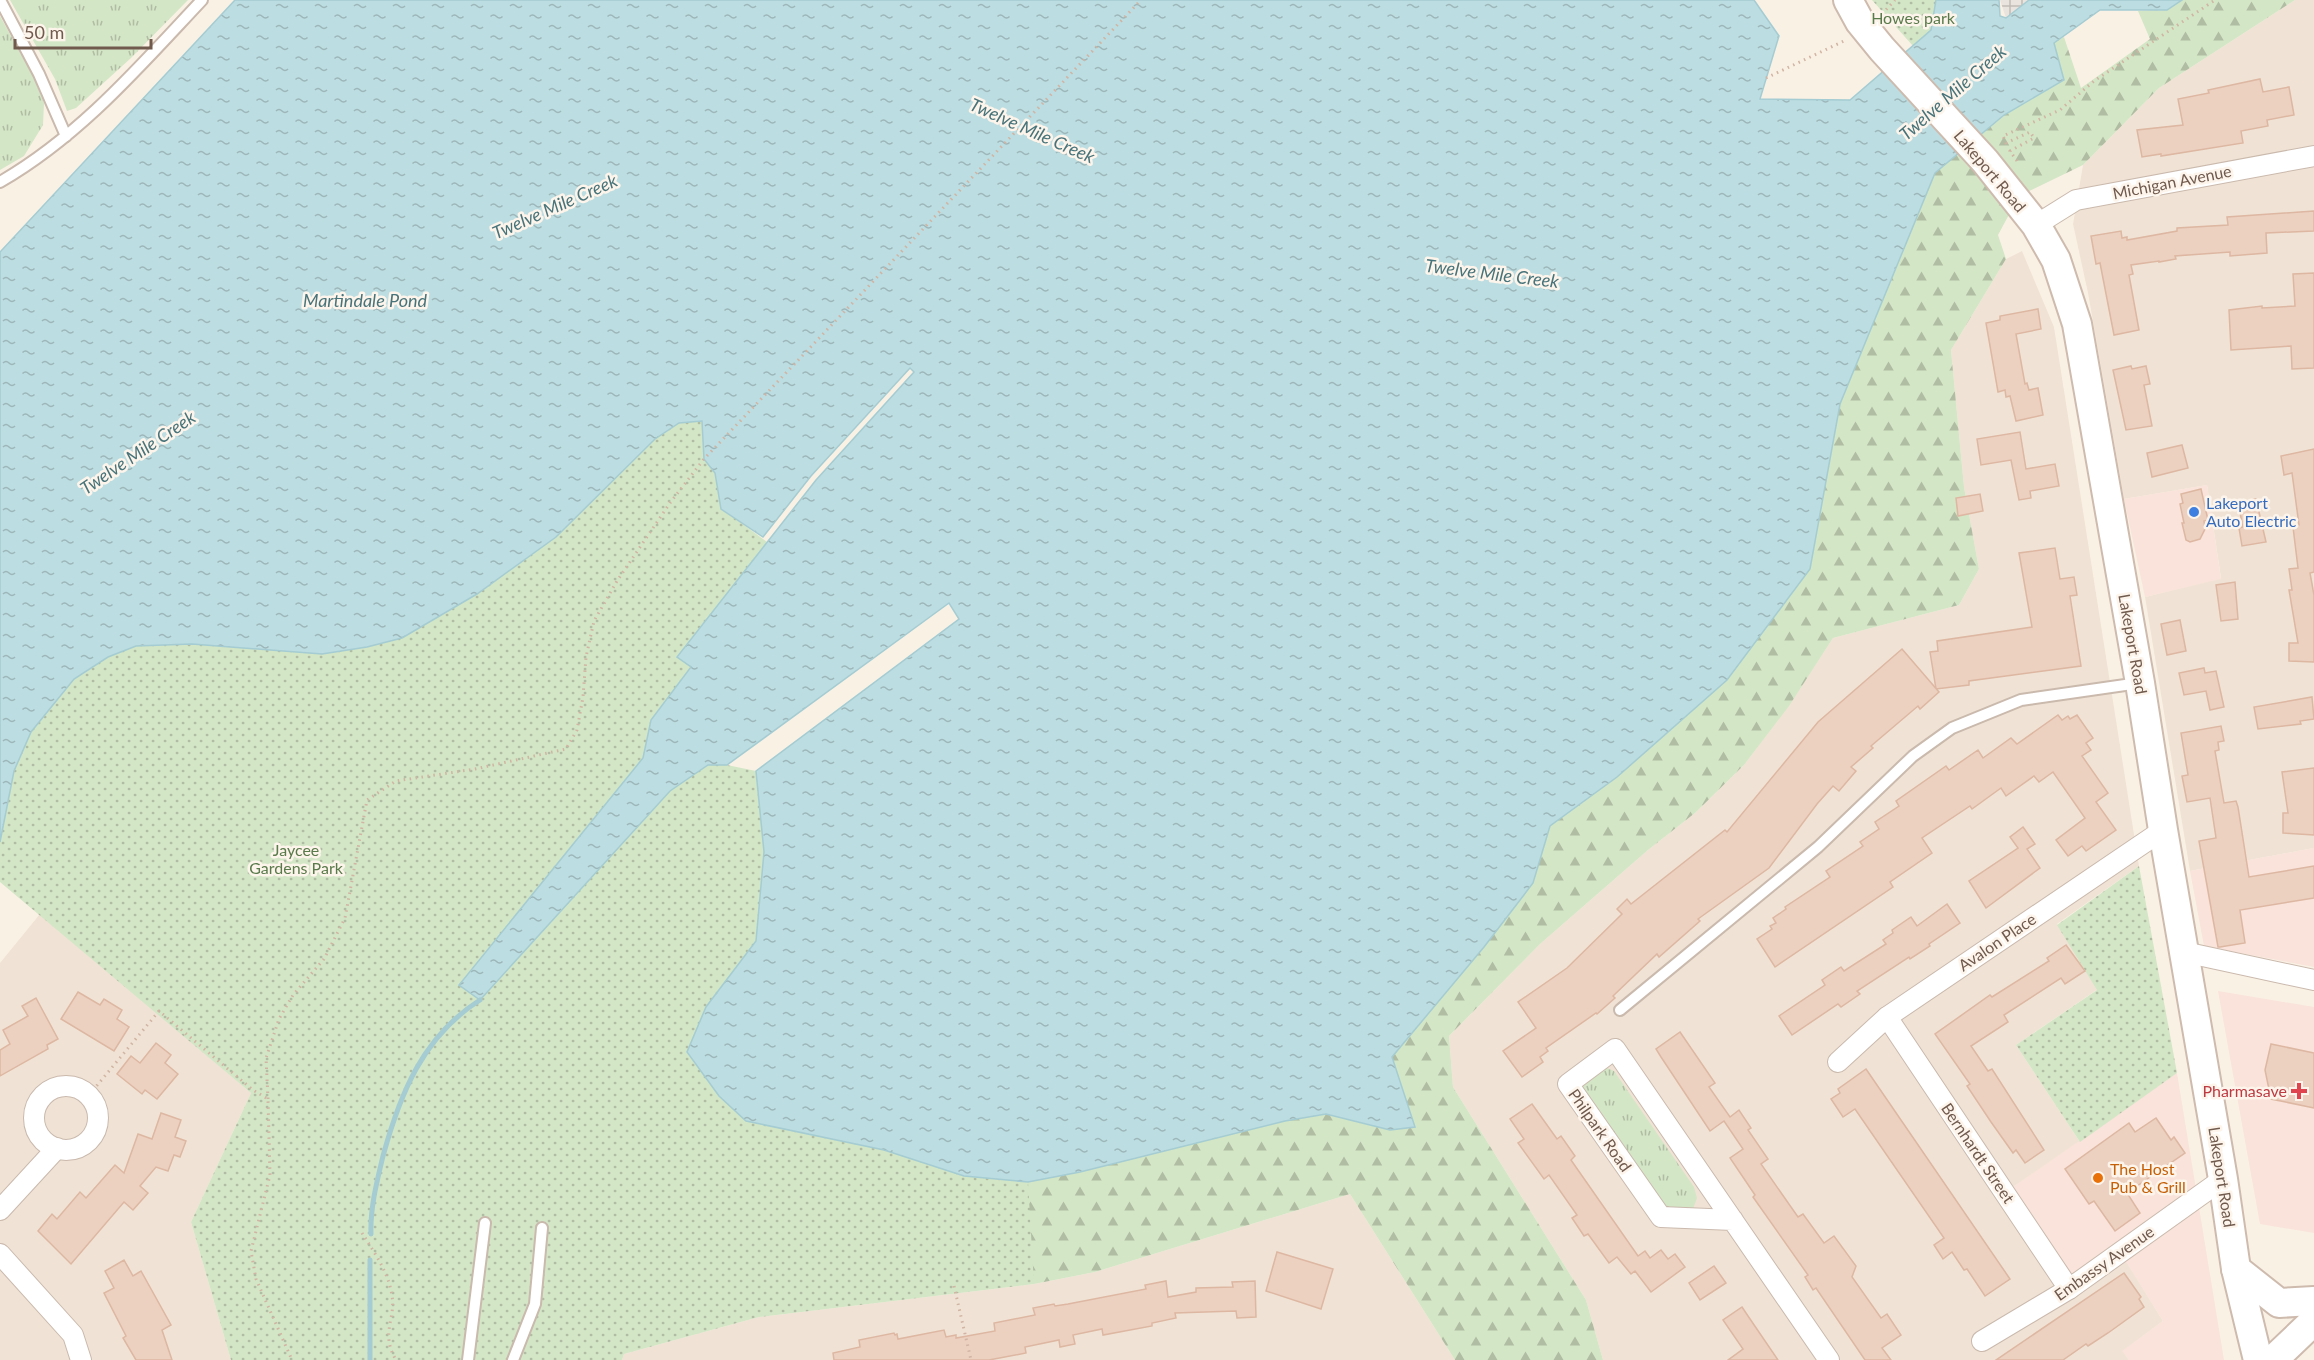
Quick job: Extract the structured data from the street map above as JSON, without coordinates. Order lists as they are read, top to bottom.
{
  "streets": {
    "main road": ["Lakeport Road"],
    "street": [
      "Michigan Avenue",
      "Avalon Place",
      "Philpark Road",
      "Bernhardt Street",
      "Embassy Avenue"
    ]
  },
  "crossings": [
    ["Lakeport Road", "Michigan Avenue"],
    ["Lakeport Road", "Avalon Place"],
    ["Lakeport Road", "Embassy Avenue"],
    ["Avalon Place", "Bernhardt Street"],
    ["Bernhardt Street", "Embassy Avenue"]
  ],
  "water": ["Twelve Mile Creek", "Martindale Pond"],
  "parks": ["Howes park", "Jaycee Gardens Park"],
  "places": {
    "other": ["Lakeport Auto Electric", "The Host Pub & Grill"],
    "health": ["Pharmasave"]
  },
  "scale_bar": "50 m"
}
